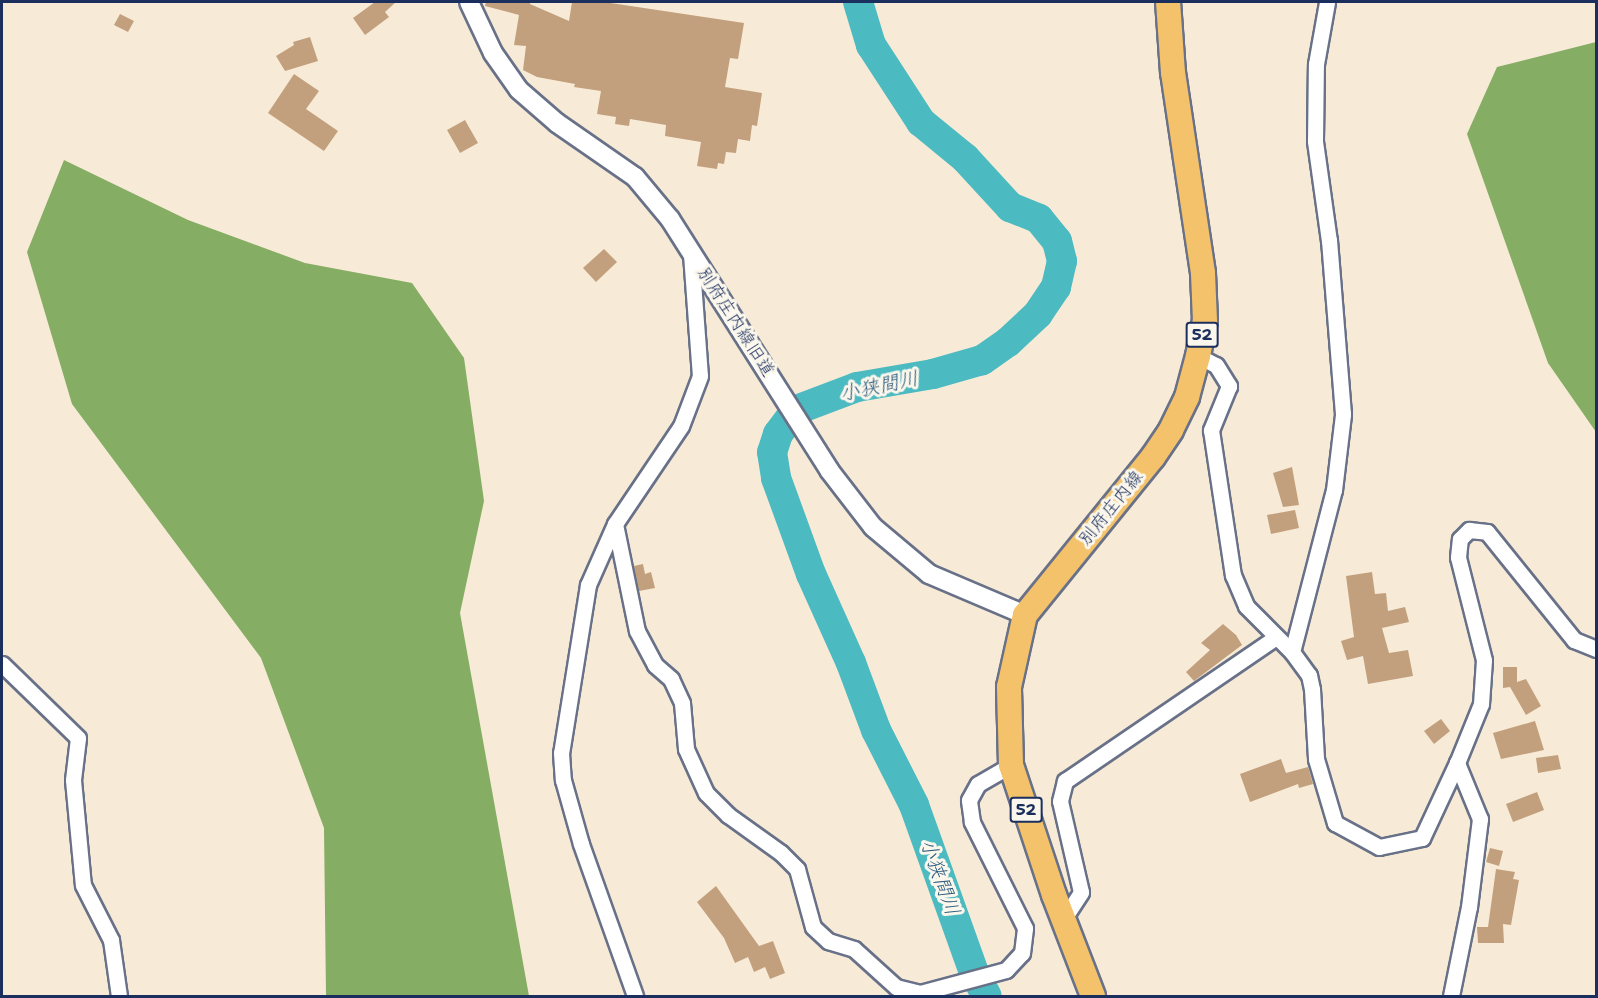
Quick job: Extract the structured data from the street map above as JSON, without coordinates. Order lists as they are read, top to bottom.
{
  "streets": {
    "main road": ["52", "別府庄内線"],
    "street": ["別府庄内線旧道"]
  },
  "crossings": [
    ["別府庄内線旧道", "別府庄内線"]
  ],
  "water": ["小狭間川"]
}
